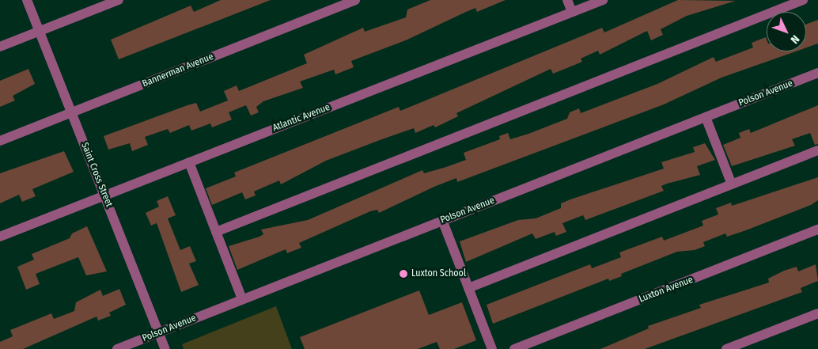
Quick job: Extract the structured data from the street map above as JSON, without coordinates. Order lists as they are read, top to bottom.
{
  "streets": {
    "street": [
      "Bannerman Avenue",
      "Polson Avenue",
      "Atlantic Avenue",
      "Saint Cross Street",
      "Luxton Avenue"
    ]
  },
  "crossings": [
    ["Bannerman Avenue", "Saint Cross Street"],
    ["Polson Avenue", "Saint Cross Street"],
    ["Atlantic Avenue", "Saint Cross Street"]
  ],
  "places": ["Luxton School"],
  "north": "bottom right"
}
